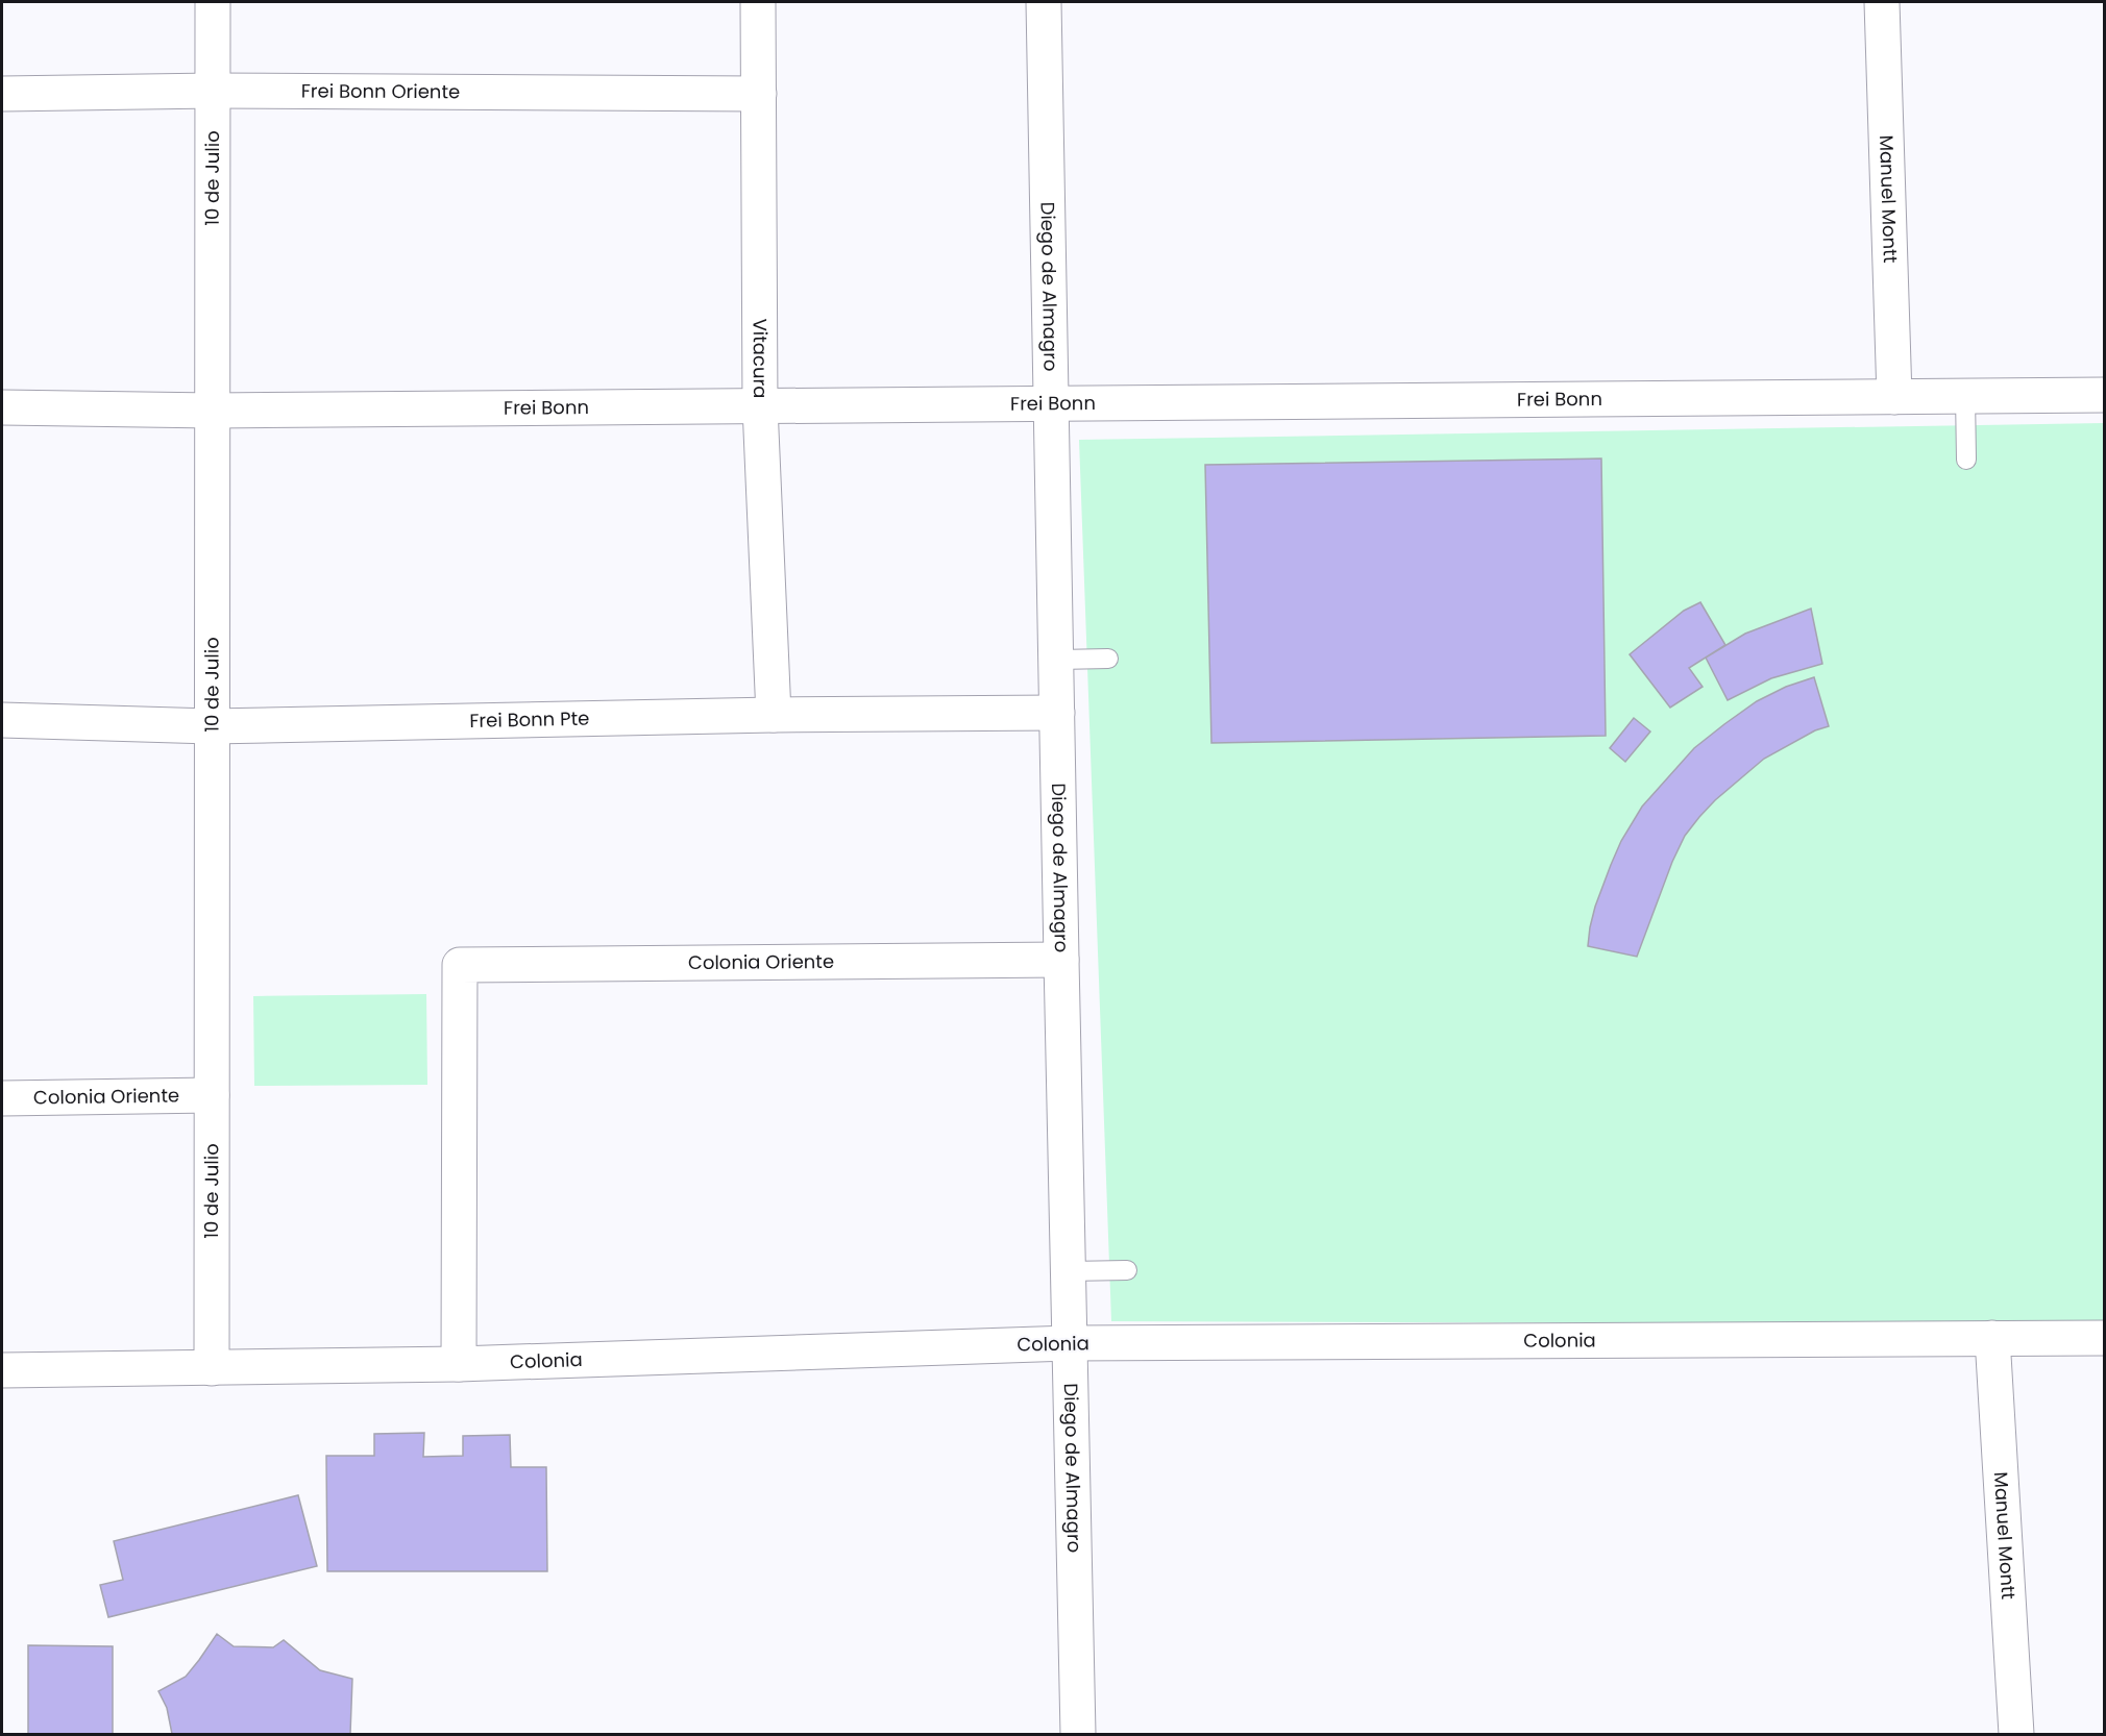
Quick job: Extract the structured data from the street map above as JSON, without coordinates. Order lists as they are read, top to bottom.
{
  "streets": {
    "street": [
      "Frei Bonn Oriente",
      "10 de Julio",
      "Manuel Montt",
      "Diego de Almagro",
      "Vitacura",
      "Frei Bonn",
      "Frei Bonn Pte",
      "Colonia Oriente",
      "Colonia"
    ]
  },
  "crossings": [
    ["Frei Bonn Oriente", "10 de Julio"],
    ["Frei Bonn Oriente", "Vitacura"],
    ["10 de Julio", "Frei Bonn"],
    ["10 de Julio", "Frei Bonn Pte"],
    ["10 de Julio", "Colonia Oriente"],
    ["10 de Julio", "Colonia"],
    ["Manuel Montt", "Frei Bonn"],
    ["Manuel Montt", "Colonia"],
    ["Diego de Almagro", "Frei Bonn"],
    ["Diego de Almagro", "Frei Bonn Pte"],
    ["Diego de Almagro", "Colonia Oriente"],
    ["Diego de Almagro", "Colonia"],
    ["Vitacura", "Frei Bonn"],
    ["Vitacura", "Frei Bonn Pte"],
    ["Colonia Oriente", "Colonia"]
  ]
}
